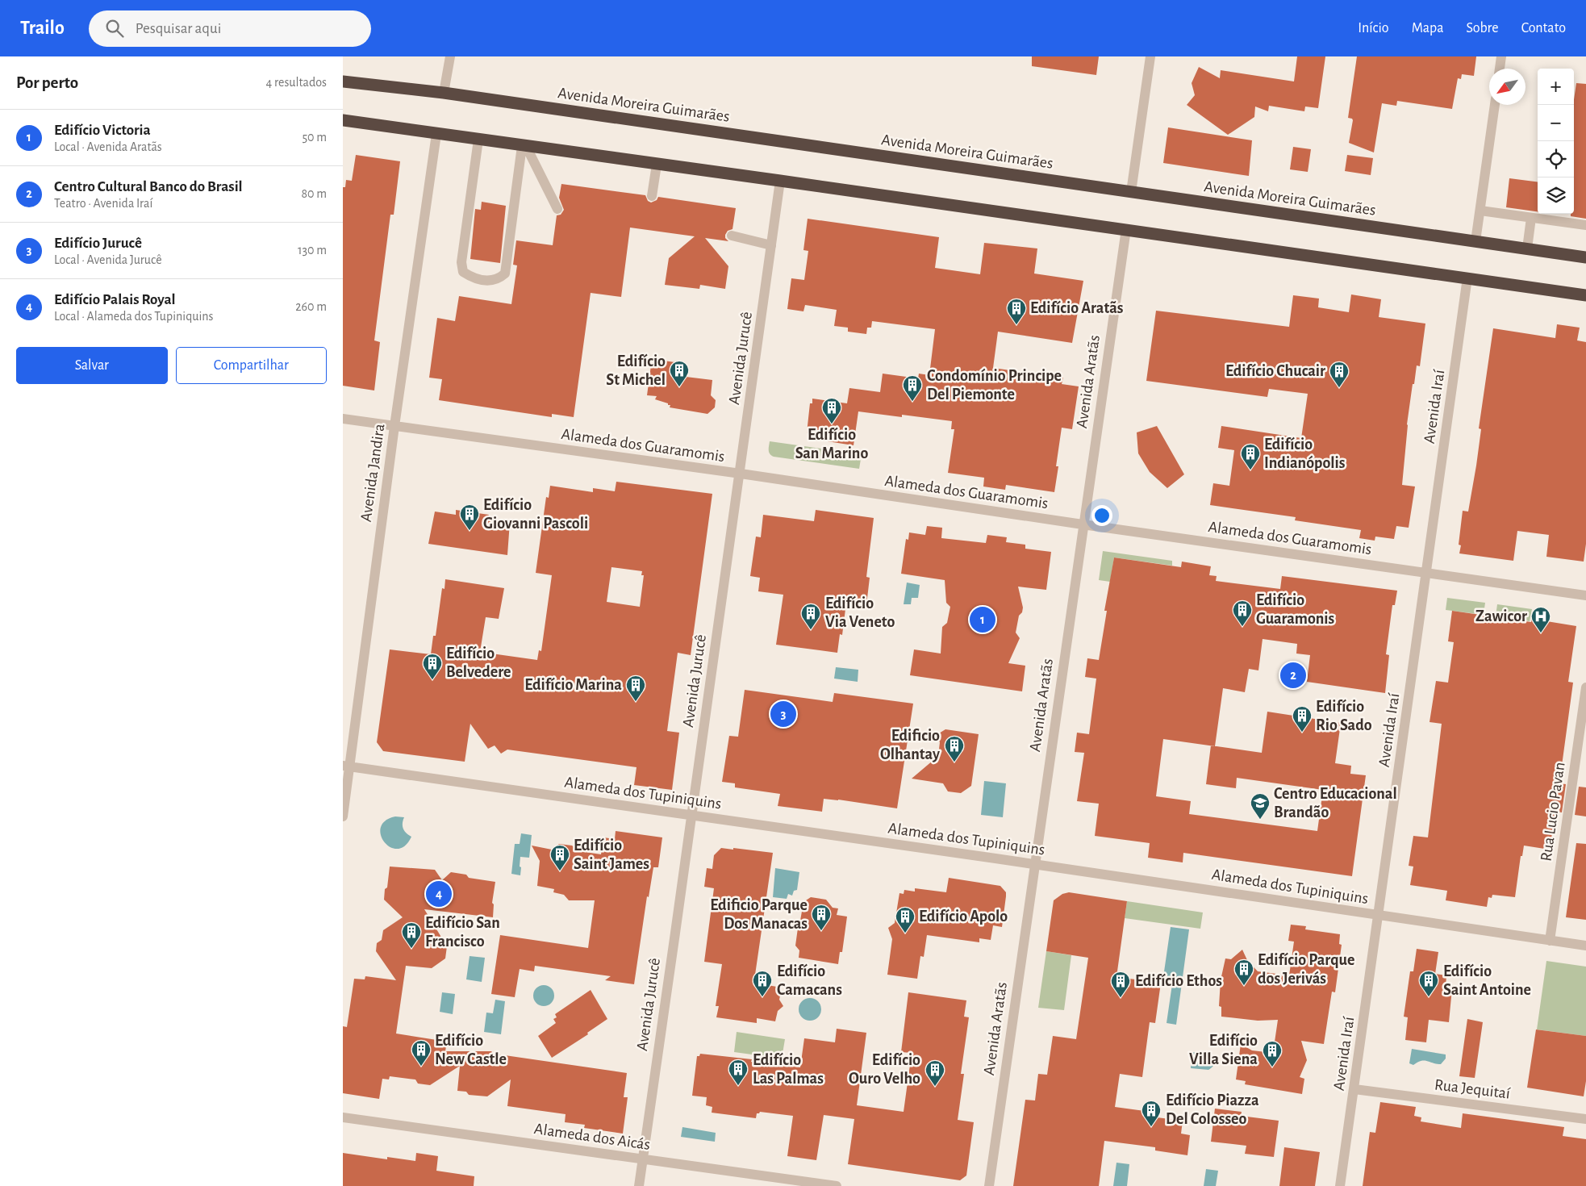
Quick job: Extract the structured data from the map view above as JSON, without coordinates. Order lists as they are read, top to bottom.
{
  "streets": {
    "highway": ["Avenida Moreira Guimarães"],
    "street": [
      "Avenida Jurucê",
      "Avenida Aratãs",
      "Avenida Iraí",
      "Alameda dos Guaramomis",
      "Avenida Jandira",
      "Alameda dos Tupiniquins",
      "Rua Lucio Pavan",
      "Rua Jequitaí",
      "Alameda dos Aicás"
    ]
  },
  "crossings": [
    ["Avenida Jurucê", "Alameda dos Guaramomis"],
    ["Avenida Jurucê", "Alameda dos Tupiniquins"],
    ["Avenida Jurucê", "Alameda dos Aicás"],
    ["Avenida Aratãs", "Alameda dos Guaramomis"],
    ["Avenida Aratãs", "Alameda dos Tupiniquins"],
    ["Avenida Iraí", "Alameda dos Guaramomis"],
    ["Avenida Iraí", "Alameda dos Tupiniquins"],
    ["Avenida Iraí", "Rua Jequitaí"],
    ["Alameda dos Guaramomis", "Avenida Jandira"],
    ["Avenida Jandira", "Alameda dos Tupiniquins"],
    ["Alameda dos Tupiniquins", "Rua Lucio Pavan"]
  ],
  "places": {
    "building": [
      "Edifício Aratãs",
      "Edifício St Michel",
      "Edifício Chucair",
      "Condomínio Principe Del Piemonte",
      "Edifício San Marino",
      "Edifício Indianópolis",
      "Edifício Giovanni Pascoli",
      "Edifício Guaramonis",
      "Edifício Via Veneto",
      "Edifício Belvedere",
      "Edifício Marina",
      "Edifício Rio Sado",
      "Edificio Olhantay",
      "Edifício Saint James",
      "Edificio Parque Dos Manacas",
      "Edifício Apolo",
      "Edifício San Francisco",
      "Edifício Parque dos Jerivás",
      "Edifício Camacans",
      "Edifício Saint Antoine",
      "Edifício Ethos",
      "Edifício New Castle",
      "Edifício Villa Siena",
      "Edifício Las Palmas",
      "Edifício Ouro Velho",
      "Edifício Piazza Del Colosseo"
    ],
    "hospital": ["Zawicor"],
    "school or university": ["Centro Educacional Brandão"]
  },
  "north": "bottom left",
  "page": {
    "header": "Trailo",
    "search": "Pesquisar aqui",
    "nav": [
      "Início",
      "Mapa",
      "Sobre",
      "Contato"
    ],
    "heading": ["Por perto", "4 resultados"],
    "map_buttons": ["+", "−"],
    "list": [
      {
        "mark": "1",
        "name": "Edifício Victoria",
        "note": "Local · Avenida Aratãs",
        "value": "50 m"
      },
      {
        "mark": "2",
        "name": "Centro Cultural Banco do Brasil",
        "note": "Teatro · Avenida Iraí",
        "value": "80 m"
      },
      {
        "mark": "3",
        "name": "Edifício Jurucê",
        "note": "Local · Avenida Jurucê",
        "value": "130 m"
      },
      {
        "mark": "4",
        "name": "Edifício Palais Royal",
        "note": "Local · Alameda dos Tupiniquins",
        "value": "260 m"
      }
    ],
    "buttons": ["Salvar", "Compartilhar"],
    "pins": [
      "1",
      "2",
      "3",
      "4"
    ]
  }
}
